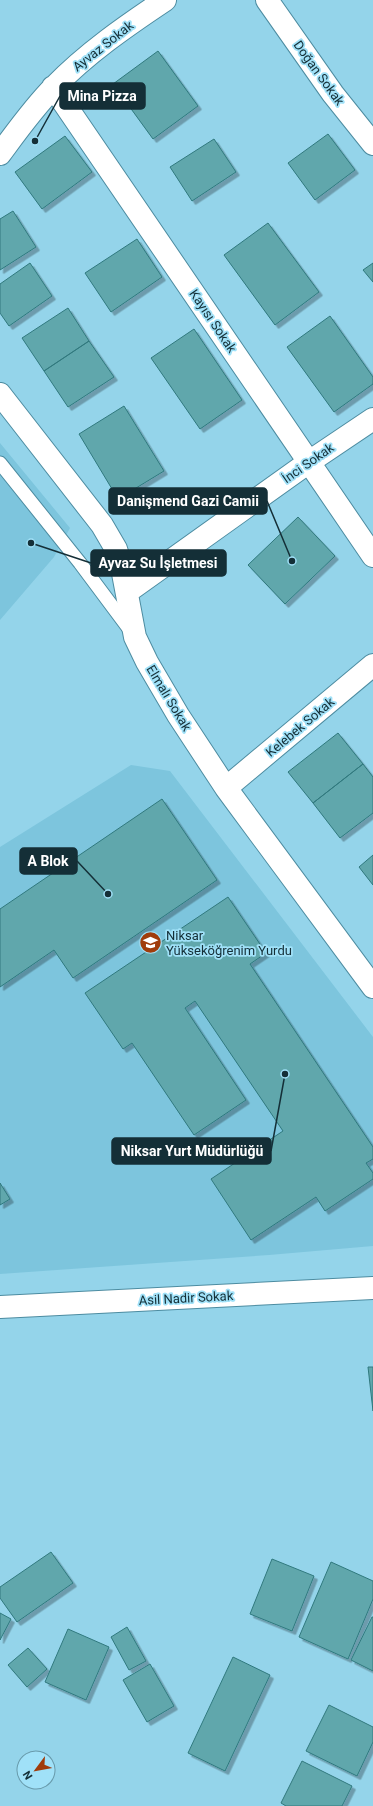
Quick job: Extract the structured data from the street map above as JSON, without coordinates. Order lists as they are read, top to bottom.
{
  "streets": {
    "street": [
      "Ayvaz Sokak",
      "Doğan Sokak",
      "Kayısı Sokak",
      "İnci Sokak",
      "Elmalı Sokak",
      "Kelebek Sokak",
      "Asil Nadir Sokak"
    ]
  },
  "crossings": [
    ["Ayvaz Sokak", "Kayısı Sokak"],
    ["Kayısı Sokak", "İnci Sokak"],
    ["İnci Sokak", "Elmalı Sokak"],
    ["Elmalı Sokak", "Kelebek Sokak"]
  ],
  "places": {
    "other": [
      "Mina Pizza",
      "Ayvaz Su İşletmesi",
      "Danişmend Gazi Camii",
      "A Blok",
      "Niksar Yurt Müdürlüğü"
    ],
    "school or university": ["Niksar Yükseköğrenim Yurdu"]
  },
  "north": "bottom left"
}
